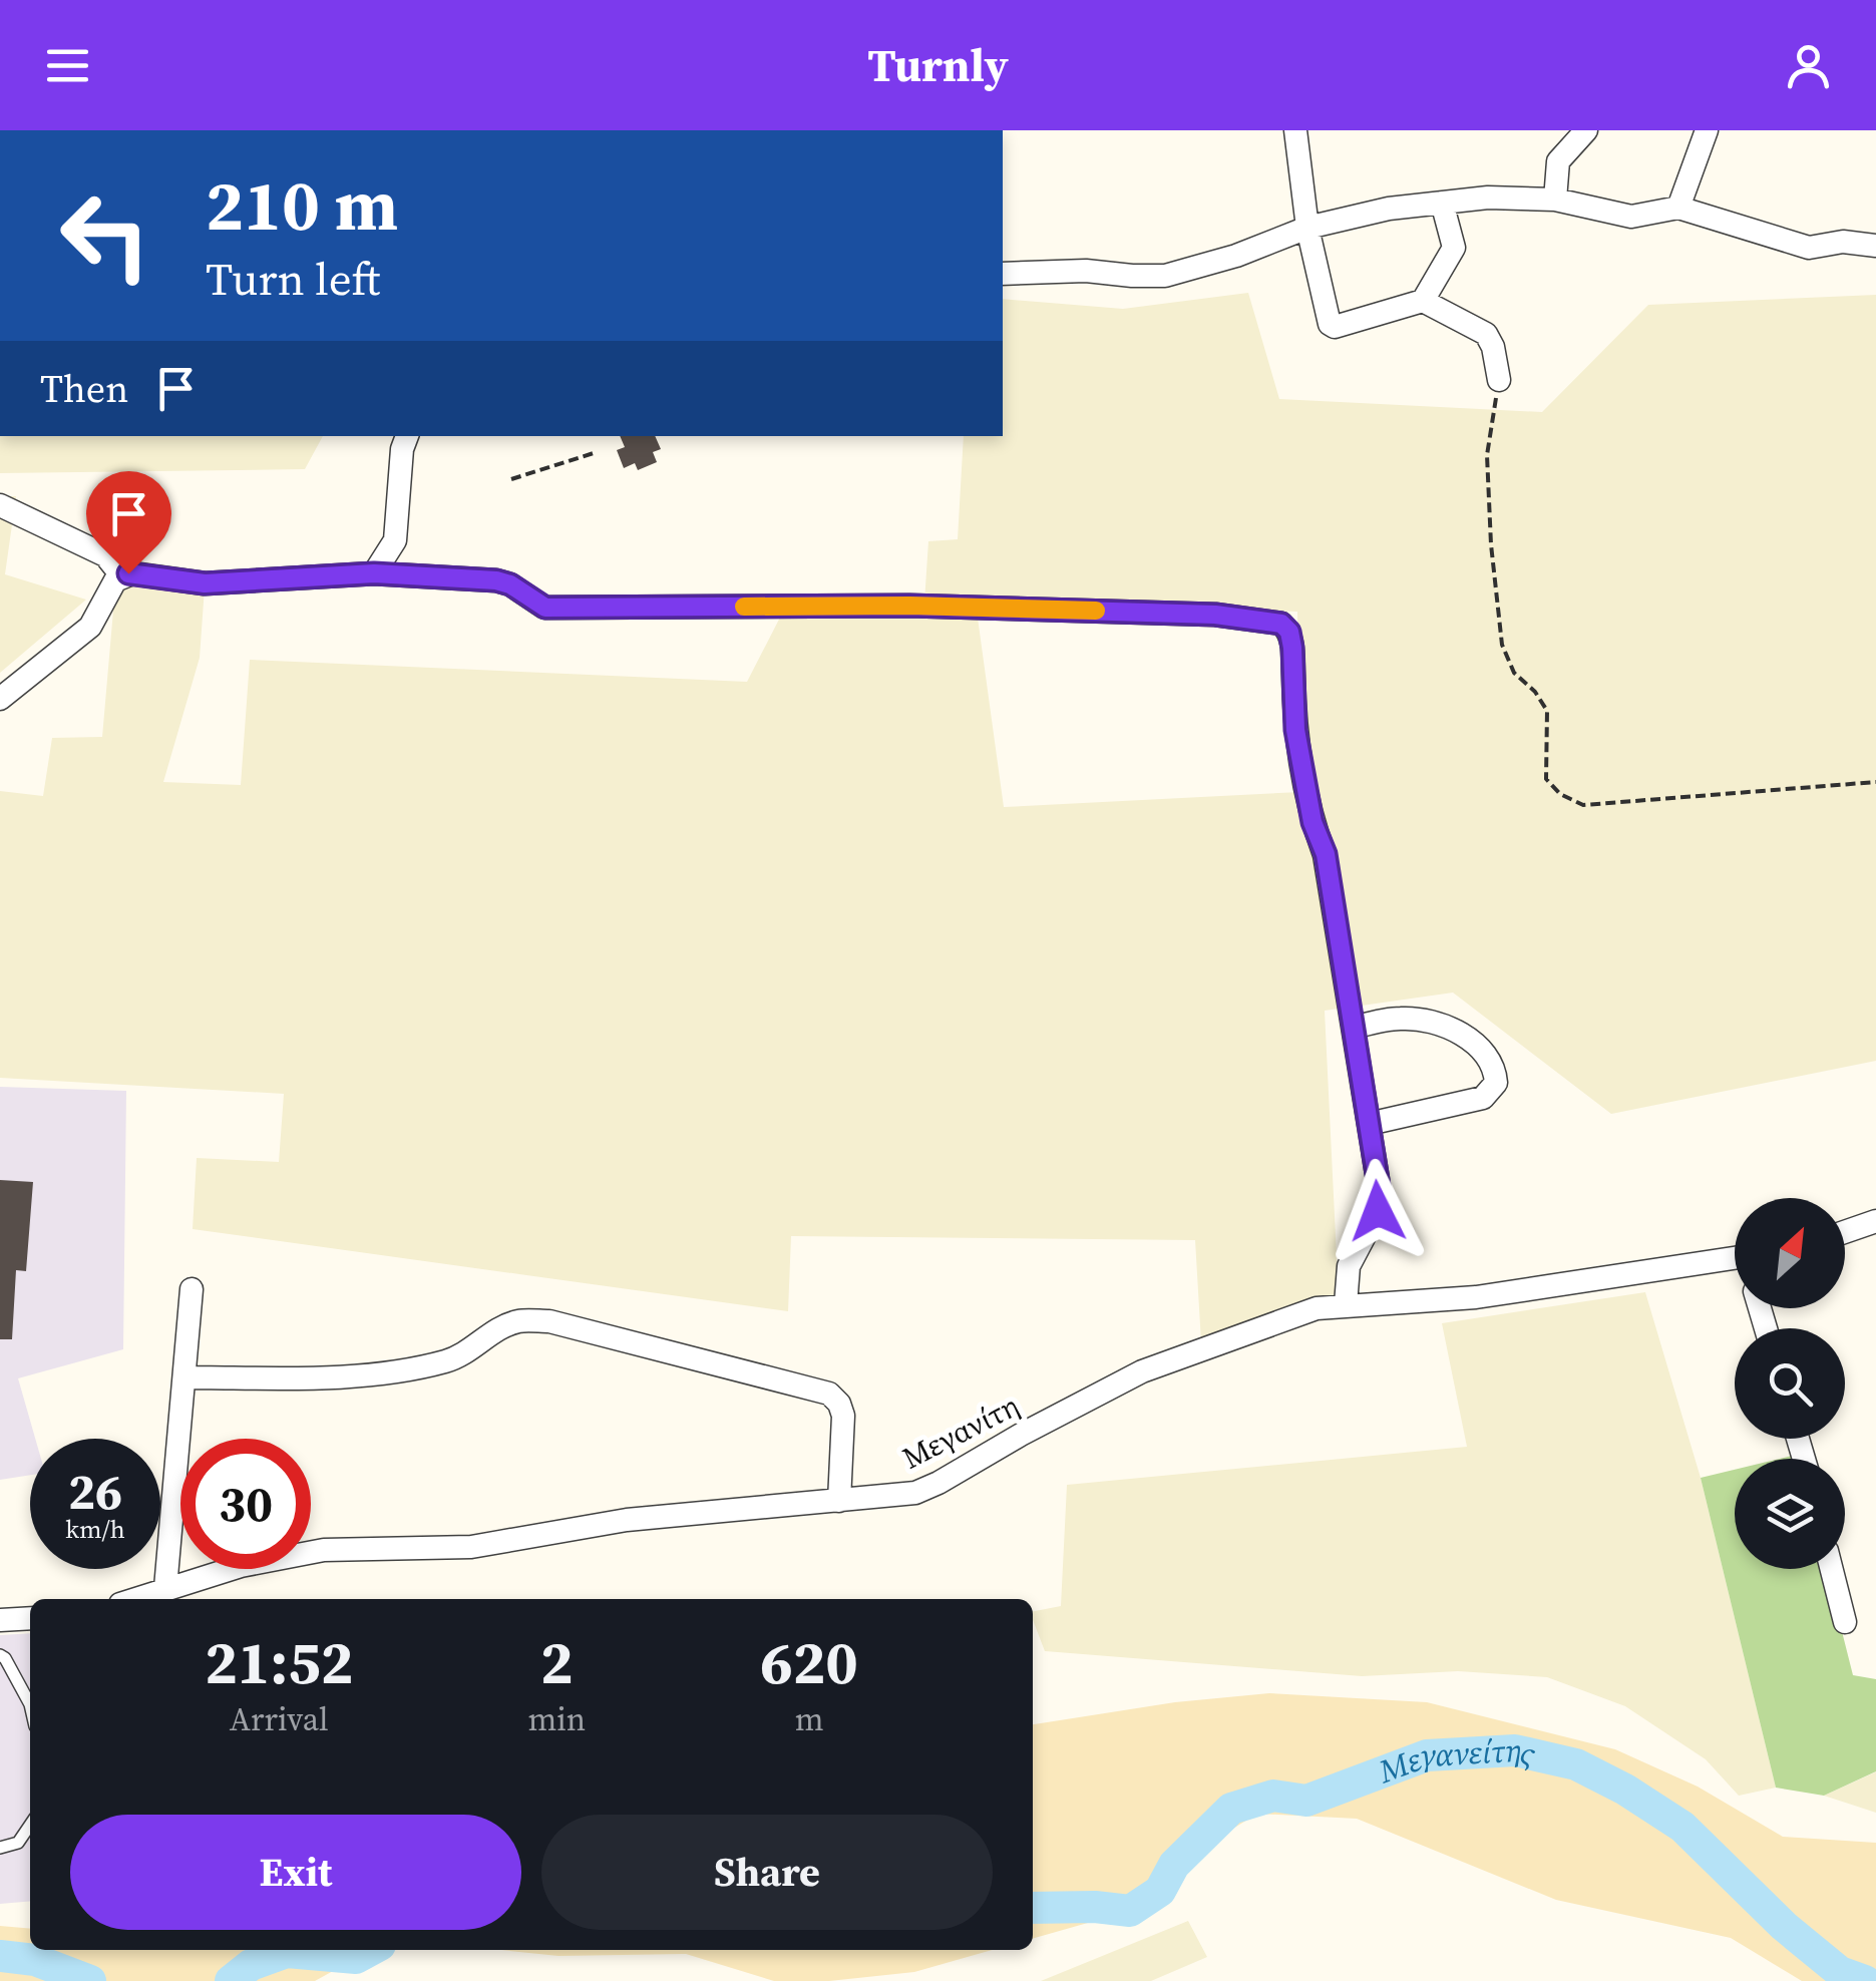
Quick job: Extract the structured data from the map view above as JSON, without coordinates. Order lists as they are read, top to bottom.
{
  "streets": {
    "street": ["Μεγανίτη"]
  },
  "water": ["Μεγανείτης"],
  "north": "top right",
  "page": {
    "header": "Turnly",
    "turn": ["210 m", "Turn left"],
    "then": "Then",
    "speed": "26 km/h",
    "limit": "30",
    "eta": [
      "21:52",
      "Arrival",
      "2",
      "min",
      "620",
      "m"
    ],
    "buttons": ["Exit", "Share"]
  }
}
